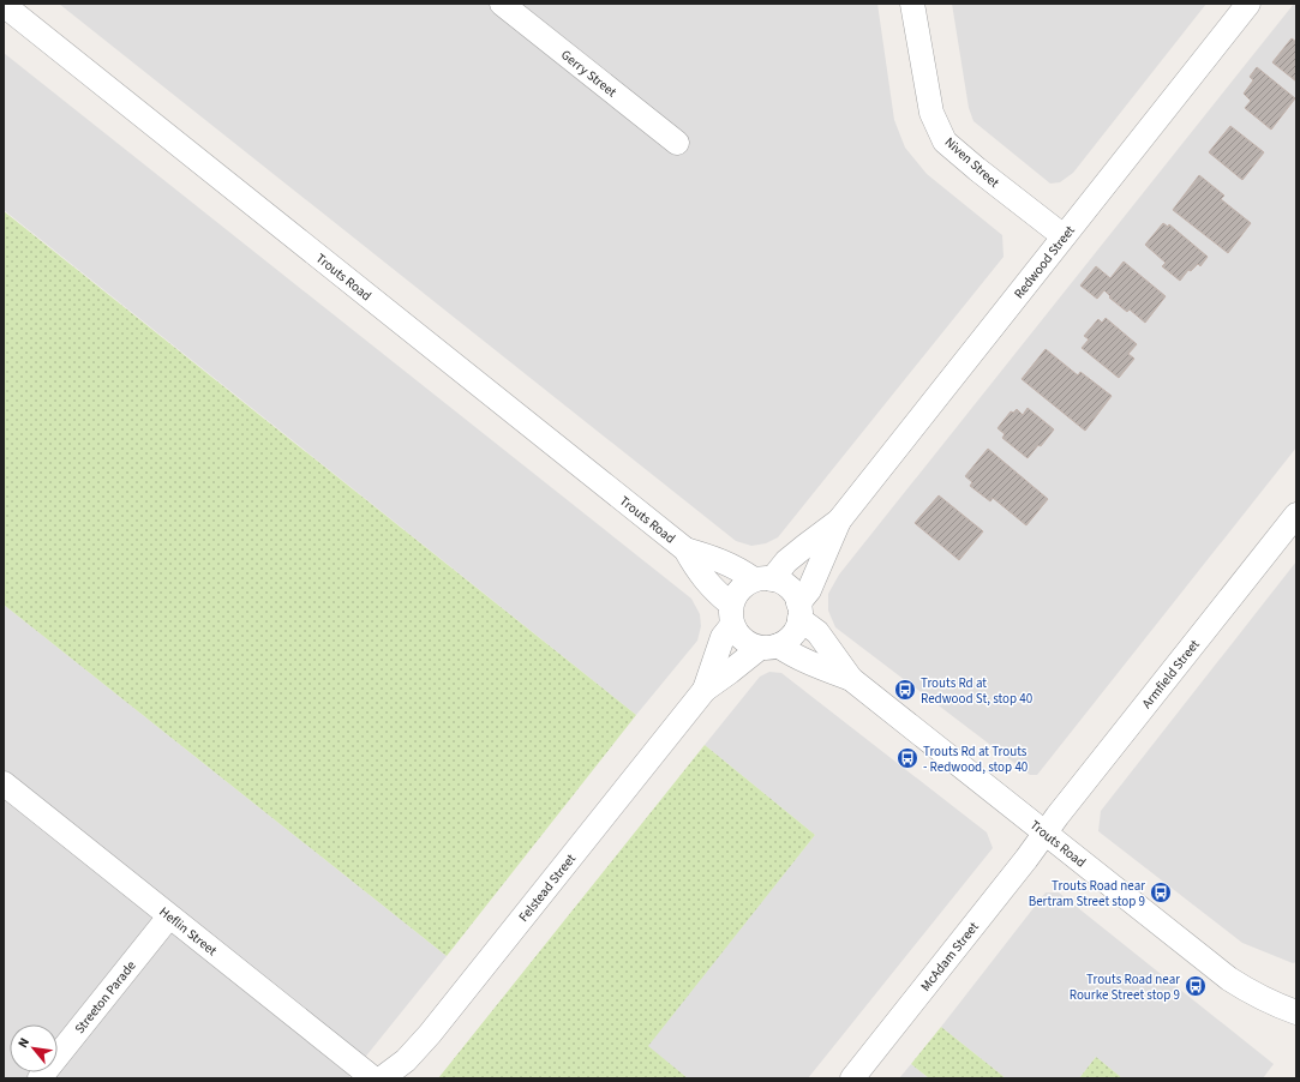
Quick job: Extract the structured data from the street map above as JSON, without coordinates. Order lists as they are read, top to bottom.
{
  "streets": {
    "street": [
      "Gerry Street",
      "Niven Street",
      "Redwood Street",
      "Trouts Road",
      "Armfield Street",
      "Felstead Street",
      "Heflin Street",
      "McAdam Street",
      "Streeton Parade"
    ]
  },
  "crossings": [
    ["Niven Street", "Redwood Street"],
    ["Redwood Street", "Trouts Road"],
    ["Redwood Street", "Felstead Street"],
    ["Trouts Road", "Armfield Street"],
    ["Trouts Road", "Felstead Street"],
    ["Trouts Road", "McAdam Street"],
    ["Armfield Street", "McAdam Street"],
    ["Heflin Street", "Streeton Parade"]
  ],
  "places": {
    "bus stop": [
      "Trouts Rd at Redwood St, stop 40",
      "Trouts Rd at Trouts - Redwood, stop 40",
      "Trouts Road near Bertram Street stop 9",
      "Trouts Road near Rourke Street stop 9"
    ]
  },
  "north": "top left"
}
